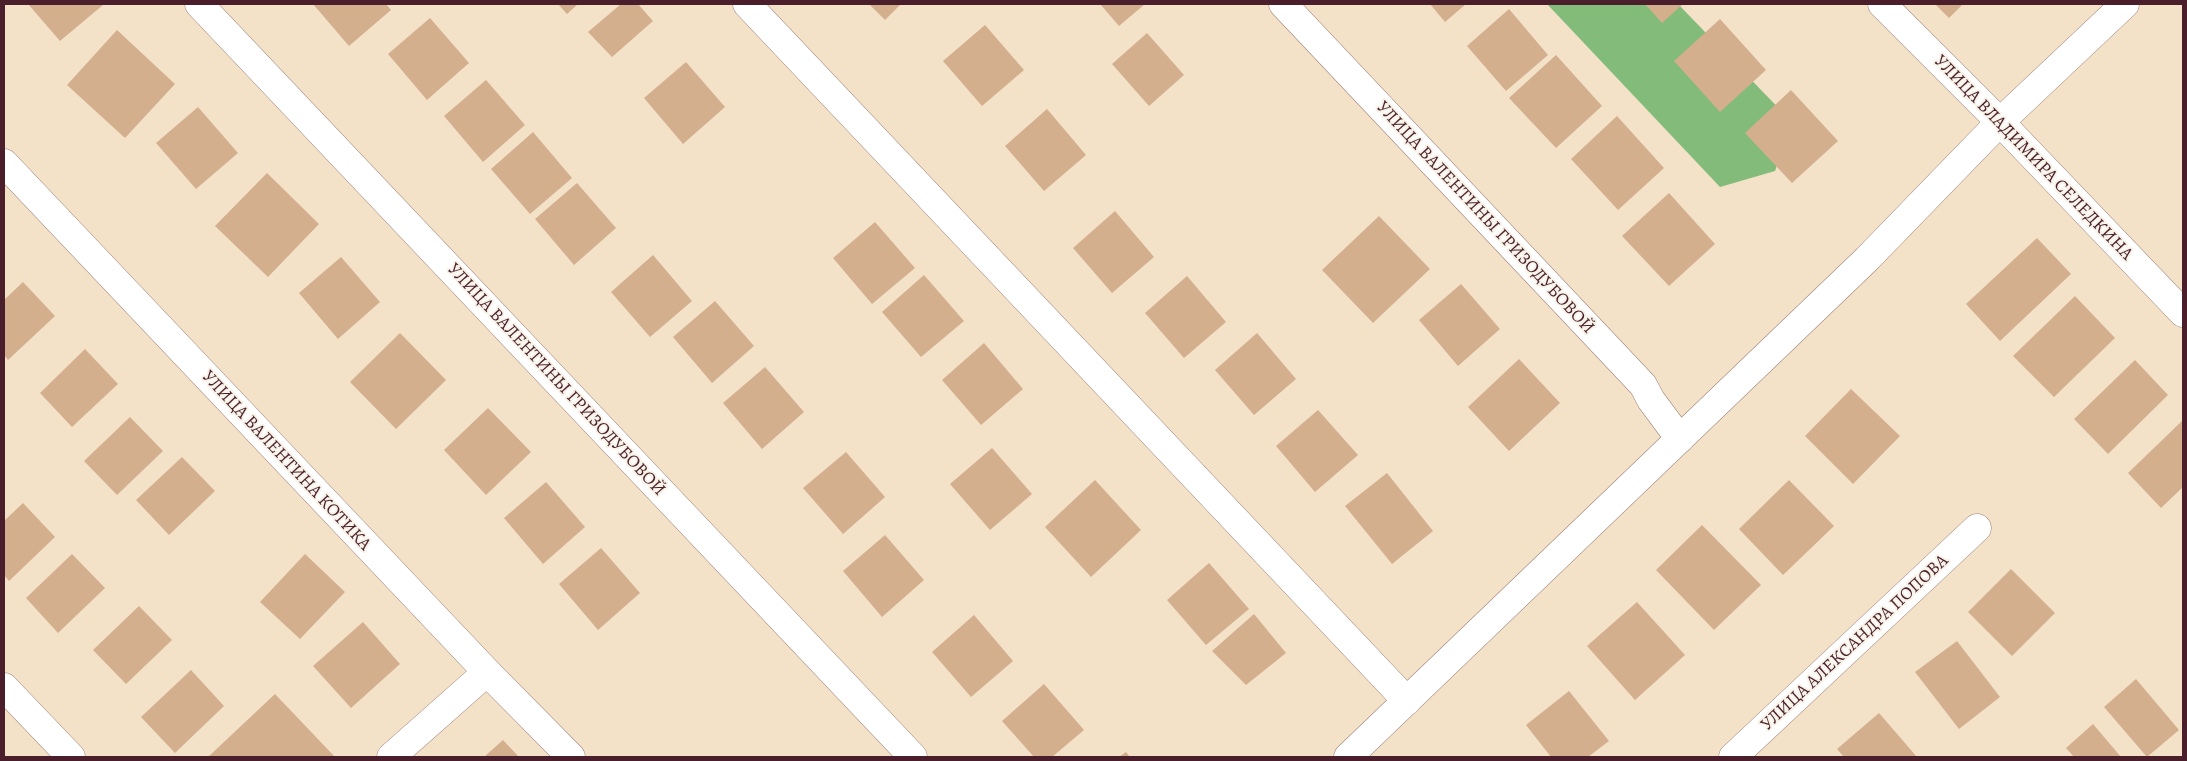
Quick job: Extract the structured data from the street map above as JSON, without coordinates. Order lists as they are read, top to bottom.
{
  "streets": {
    "street": [
      "УЛИЦА ВЛАДИМИРА СЕЛЕДКИНА",
      "УЛИЦА ВАЛЕНТИНЫ ГРИЗОДУБОВОЙ",
      "УЛИЦА ВАЛЕНТИНА КОТИКА",
      "УЛИЦА АЛЕКСАНДРА ПОПОВА"
    ]
  }
}
